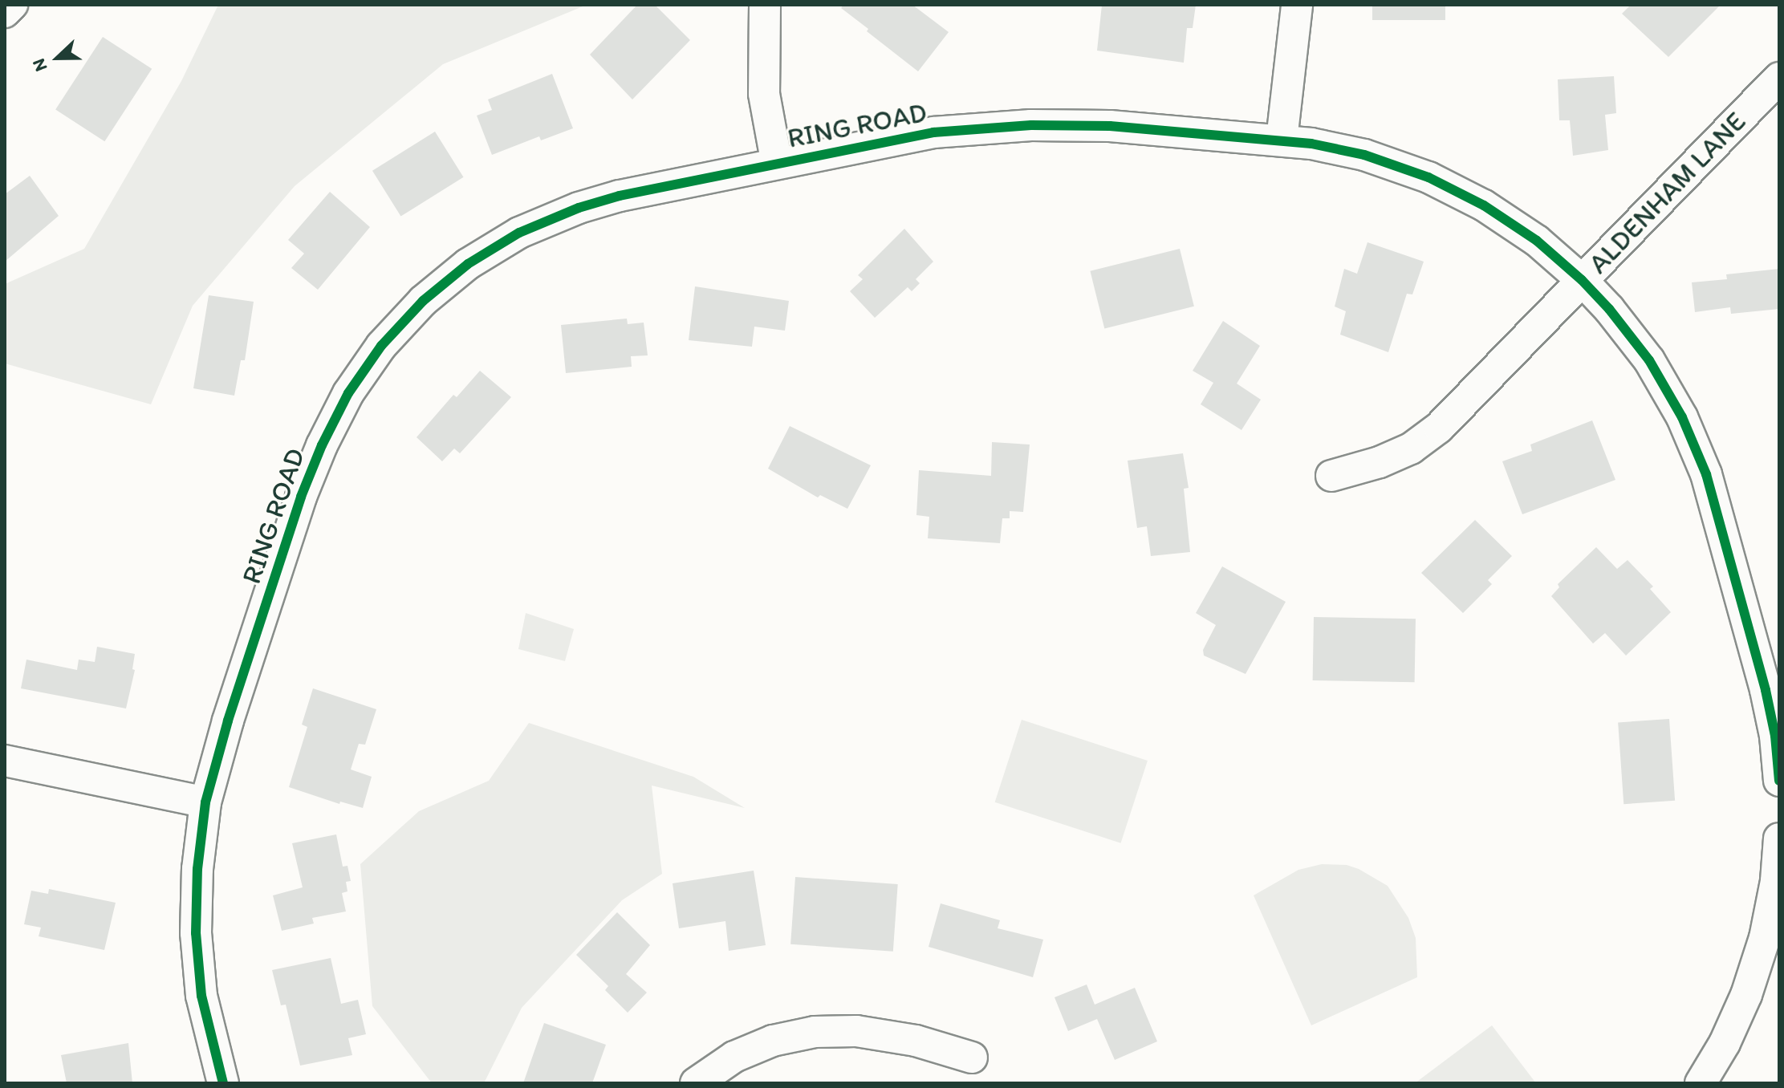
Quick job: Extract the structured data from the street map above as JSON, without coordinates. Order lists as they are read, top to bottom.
{
  "streets": {
    "street": ["RING ROAD", "ALDENHAM LANE"]
  },
  "crossings": [
    ["RING ROAD", "ALDENHAM LANE"]
  ],
  "north": "left"
}
